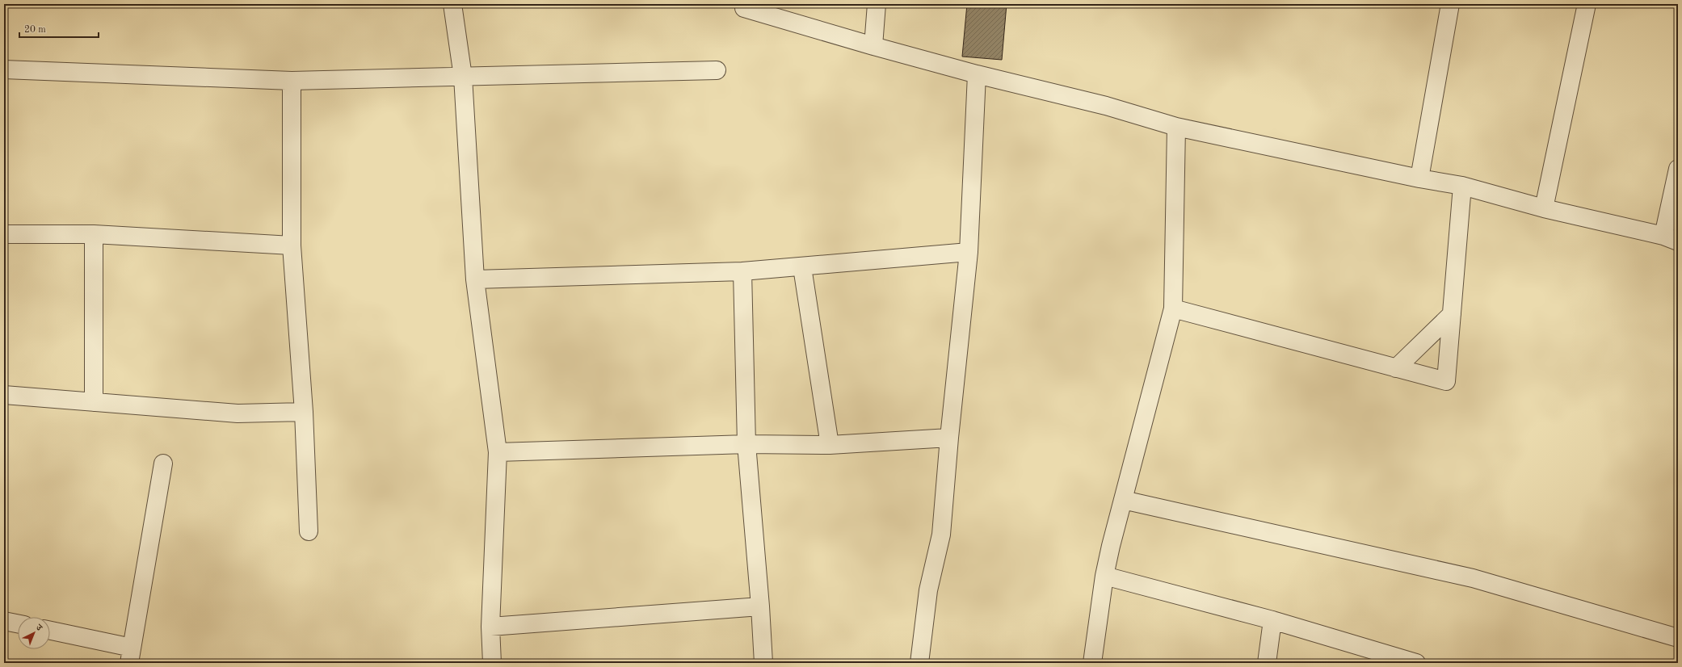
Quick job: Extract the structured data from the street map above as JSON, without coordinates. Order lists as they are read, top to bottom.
{
  "scale_bar": "20 m",
  "north": "top right"
}
